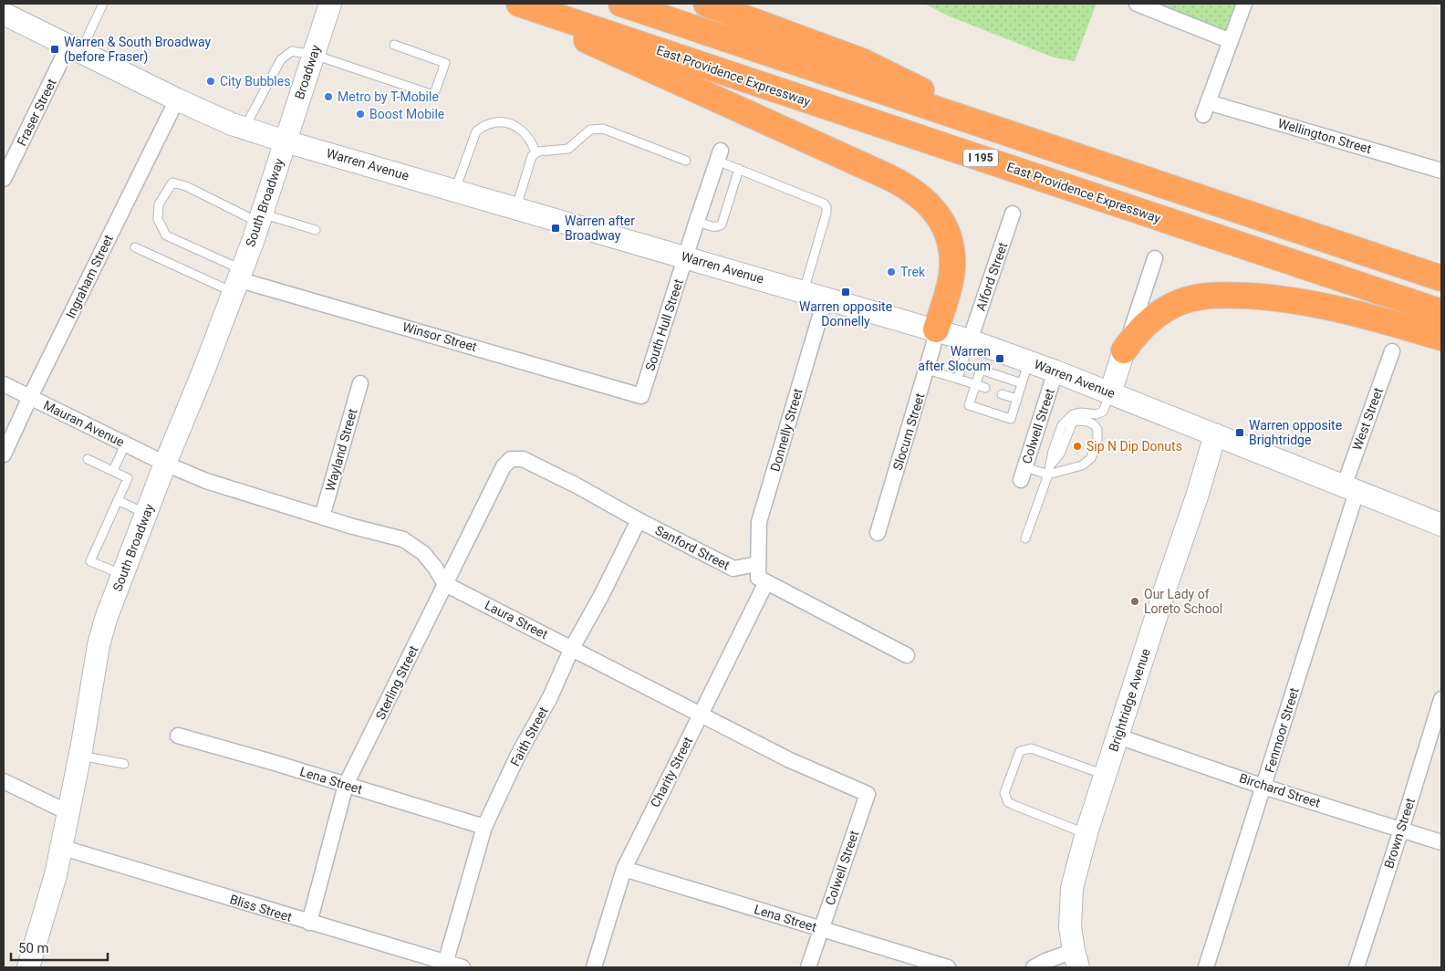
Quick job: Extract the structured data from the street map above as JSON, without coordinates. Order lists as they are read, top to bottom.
{
  "streets": {
    "highway": ["East Providence Expressway", "I 195"],
    "main road": [
      "Broadway",
      "Warren Avenue",
      "South Broadway",
      "Brightridge Avenue"
    ],
    "street": [
      "Fraser Street",
      "Wellington Street",
      "Ingraham Street",
      "Alford Street",
      "South Hull Street",
      "Winsor Street",
      "West Street",
      "Mauran Avenue",
      "Colwell Street",
      "Donnelly Street",
      "Slocum Street",
      "Wayland Street",
      "Sanford Street",
      "Laura Street",
      "Sterling Street",
      "Fenmoor Street",
      "Faith Street",
      "Charity Street",
      "Lena Street",
      "Birchard Street",
      "Brown Street",
      "Bliss Street"
    ]
  },
  "crossings": [
    ["Broadway", "Warren Avenue"],
    ["Broadway", "South Broadway"],
    ["Fraser Street", "Warren Avenue"],
    ["Warren Avenue", "South Broadway"],
    ["Warren Avenue", "Ingraham Street"],
    ["Warren Avenue", "Alford Street"],
    ["Warren Avenue", "South Hull Street"],
    ["Warren Avenue", "West Street"],
    ["Warren Avenue", "Colwell Street"],
    ["Warren Avenue", "Donnelly Street"],
    ["Warren Avenue", "Slocum Street"],
    ["Warren Avenue", "Brightridge Avenue"],
    ["Warren Avenue", "Fenmoor Street"],
    ["South Broadway", "Winsor Street"],
    ["South Broadway", "Mauran Avenue"],
    ["South Broadway", "Bliss Street"],
    ["Ingraham Street", "Mauran Avenue"],
    ["South Hull Street", "Winsor Street"],
    ["West Street", "Fenmoor Street"],
    ["Colwell Street", "Laura Street"],
    ["Colwell Street", "Lena Street"],
    ["Donnelly Street", "Sanford Street"],
    ["Sanford Street", "Sterling Street"],
    ["Sanford Street", "Faith Street"],
    ["Laura Street", "Sterling Street"],
    ["Laura Street", "Faith Street"],
    ["Laura Street", "Charity Street"],
    ["Sterling Street", "Lena Street"],
    ["Sterling Street", "Bliss Street"],
    ["Brightridge Avenue", "Birchard Street"],
    ["Fenmoor Street", "Birchard Street"],
    ["Faith Street", "Lena Street"],
    ["Faith Street", "Bliss Street"],
    ["Charity Street", "Lena Street"],
    ["Birchard Street", "Brown Street"]
  ],
  "places": {
    "transit": [
      "Warren & South Broadway (before Fraser)",
      "Warren after Broadway",
      "Warren opposite Donnelly",
      "Warren after Slocum",
      "Warren opposite Brightridge"
    ],
    "other": [
      "City Bubbles",
      "Metro by T-Mobile",
      "Boost Mobile",
      "Trek",
      "Sip N Dip Donuts",
      "Our Lady of Loreto School"
    ]
  },
  "scale_bar": "50 m"
}
